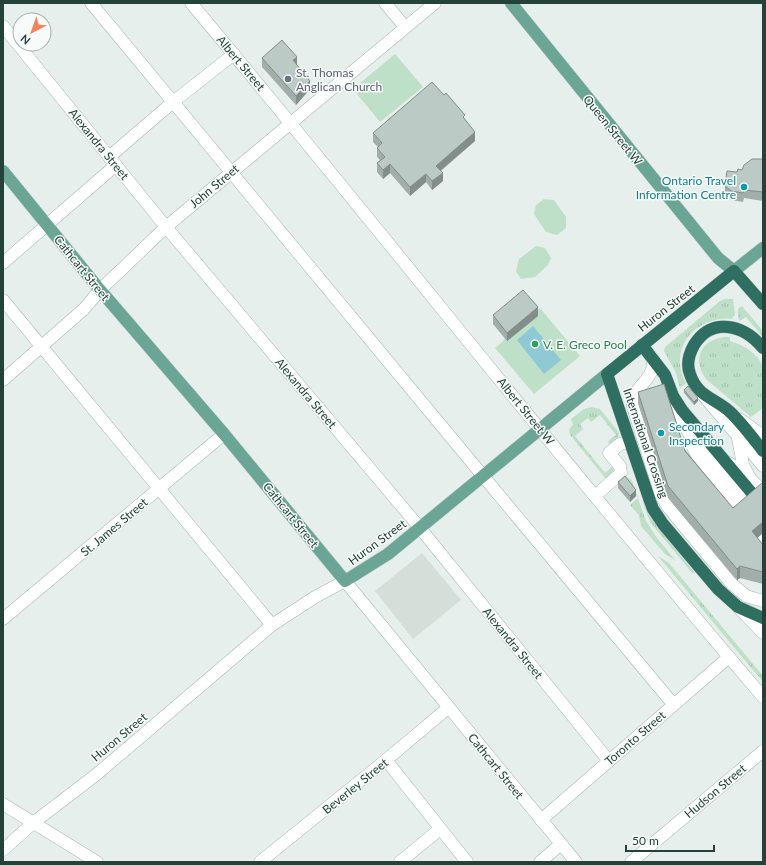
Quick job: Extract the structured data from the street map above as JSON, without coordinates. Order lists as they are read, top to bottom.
{
  "streets": {
    "highway": ["Huron Street", "International Crossing"],
    "main road": ["Queen Street W", "Cathcart Street"],
    "street": [
      "Albert Street",
      "Alexandra Street",
      "John Street",
      "Albert Street W",
      "St. James Street",
      "Toronto Street",
      "Beverley Street",
      "Hudson Street"
    ]
  },
  "crossings": [
    ["Albert Street", "John Street"],
    ["Albert Street", "Albert Street W"],
    ["Queen Street W", "Huron Street"],
    ["Alexandra Street", "John Street"],
    ["Alexandra Street", "Huron Street"],
    ["Alexandra Street", "Toronto Street"],
    ["John Street", "Cathcart Street"],
    ["John Street", "Albert Street W"],
    ["Cathcart Street", "Huron Street"],
    ["Cathcart Street", "St. James Street"],
    ["Cathcart Street", "Toronto Street"],
    ["Cathcart Street", "Beverley Street"],
    ["Huron Street", "Albert Street W"],
    ["Huron Street", "International Crossing"],
    ["Albert Street W", "Toronto Street"]
  ],
  "places": [
    "St. Thomas Anglican Church",
    "Ontario Travel Information Centre",
    "V. E. Greco Pool",
    "Secondary Inspection"
  ],
  "scale_bar": "50 m",
  "north": "bottom left"
}
